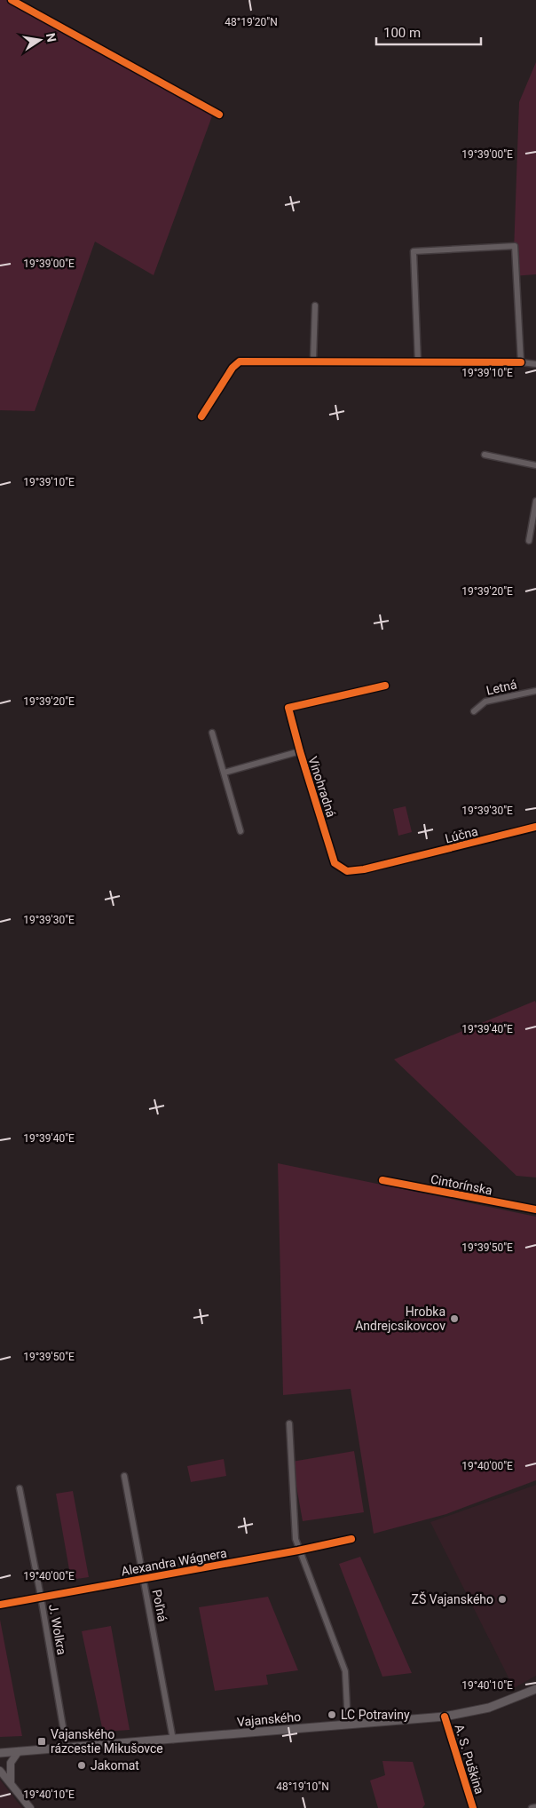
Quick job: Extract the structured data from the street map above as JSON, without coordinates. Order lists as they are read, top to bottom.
{
  "streets": {
    "main road": ["Vajanského"],
    "street": [
      "Letná",
      "Vinohradná",
      "Lúčna",
      "Cintorínska",
      "Alexandra Wágnera",
      "Poľná",
      "J. Wolkra",
      "A. S. Puškina"
    ]
  },
  "crossings": [
    ["Vinohradná", "Lúčna"],
    ["Alexandra Wágnera", "Poľná"],
    ["Alexandra Wágnera", "J. Wolkra"],
    ["Poľná", "Vajanského"],
    ["J. Wolkra", "Vajanského"],
    ["Vajanského", "A. S. Puškina"]
  ],
  "places": {
    "other": [
      "Hrobka Andrejcsikovcov",
      "ZŠ Vajanského",
      "LC Potraviny",
      "Jakomat"
    ],
    "transit": ["Vajanského rázcestie Mikušovce"]
  },
  "scale_bar": "100 m",
  "north": "right",
  "coordinates": [
    "48°19'20\"N",
    "19°39'00\"E",
    "19°39'10\"E",
    "19°39'20\"E",
    "19°39'30\"E",
    "19°39'40\"E",
    "19°39'50\"E",
    "19°40'00\"E",
    "19°40'10\"E",
    "48°19'10\"N"
  ]
}
